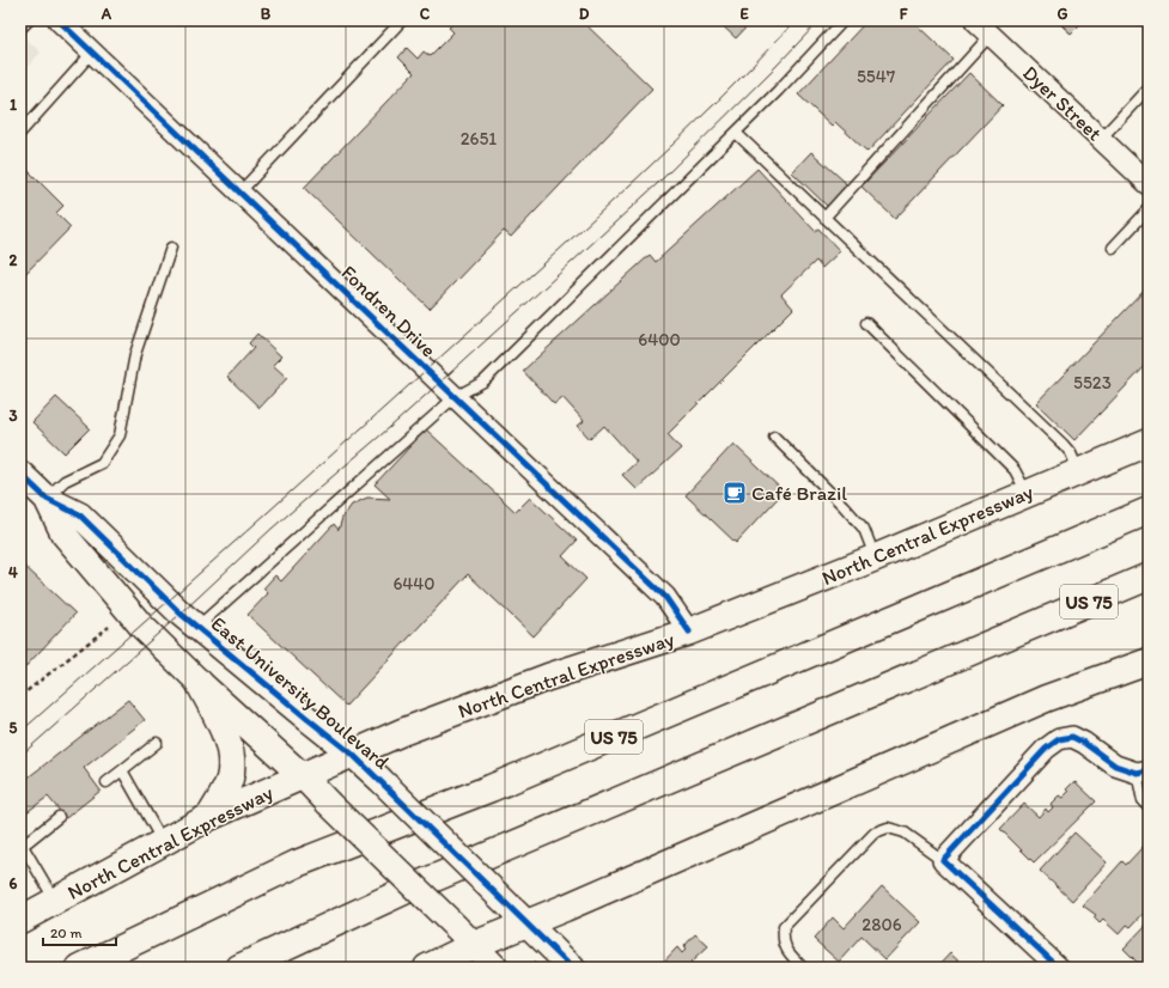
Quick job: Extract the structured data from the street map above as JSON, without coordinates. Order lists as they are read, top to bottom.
{
  "streets": {
    "main road": ["North Central Expressway", "US 75"],
    "street": ["Dyer Street", "Fondren Drive", "East University Boulevard"]
  },
  "crossings": [
    ["Fondren Drive", "North Central Expressway"],
    ["North Central Expressway", "East University Boulevard"]
  ],
  "places": {
    "cafe": ["Café Brazil"]
  },
  "house_numbers": [
    "5547",
    "2651",
    "6400",
    "5523",
    "6440",
    "2806"
  ],
  "scale_bar": "20 m",
  "grid": {
    "columns": [
      "A",
      "B",
      "C",
      "D",
      "E",
      "F",
      "G"
    ],
    "rows": [
      "1",
      "2",
      "3",
      "4",
      "5",
      "6"
    ]
  }
}
